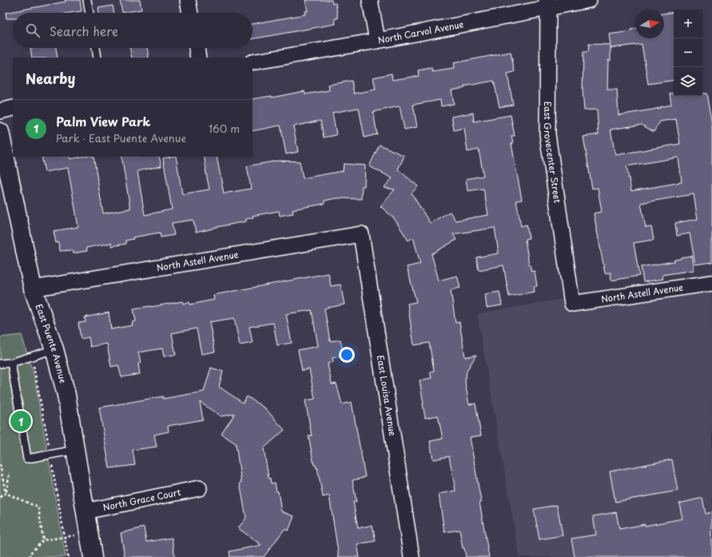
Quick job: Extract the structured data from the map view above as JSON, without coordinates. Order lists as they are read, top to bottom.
{
  "streets": {
    "main road": ["East Puente Avenue"],
    "street": [
      "North Carvol Avenue",
      "East Grovecenter Street",
      "North Astell Avenue",
      "East Louisa Avenue",
      "North Grace Court"
    ]
  },
  "crossings": [
    ["North Carvol Avenue", "East Grovecenter Street"],
    ["East Grovecenter Street", "North Astell Avenue"],
    ["North Astell Avenue", "East Puente Avenue"],
    ["North Astell Avenue", "East Louisa Avenue"],
    ["East Puente Avenue", "North Grace Court"]
  ],
  "north": "right",
  "page": {
    "map_buttons": ["+", "−"],
    "search": "Search here",
    "heading": "Nearby",
    "list": [
      {
        "mark": "1",
        "name": "Palm View Park",
        "note": "Park · East Puente Avenue",
        "value": "160 m"
      }
    ],
    "pins": "1"
  }
}
